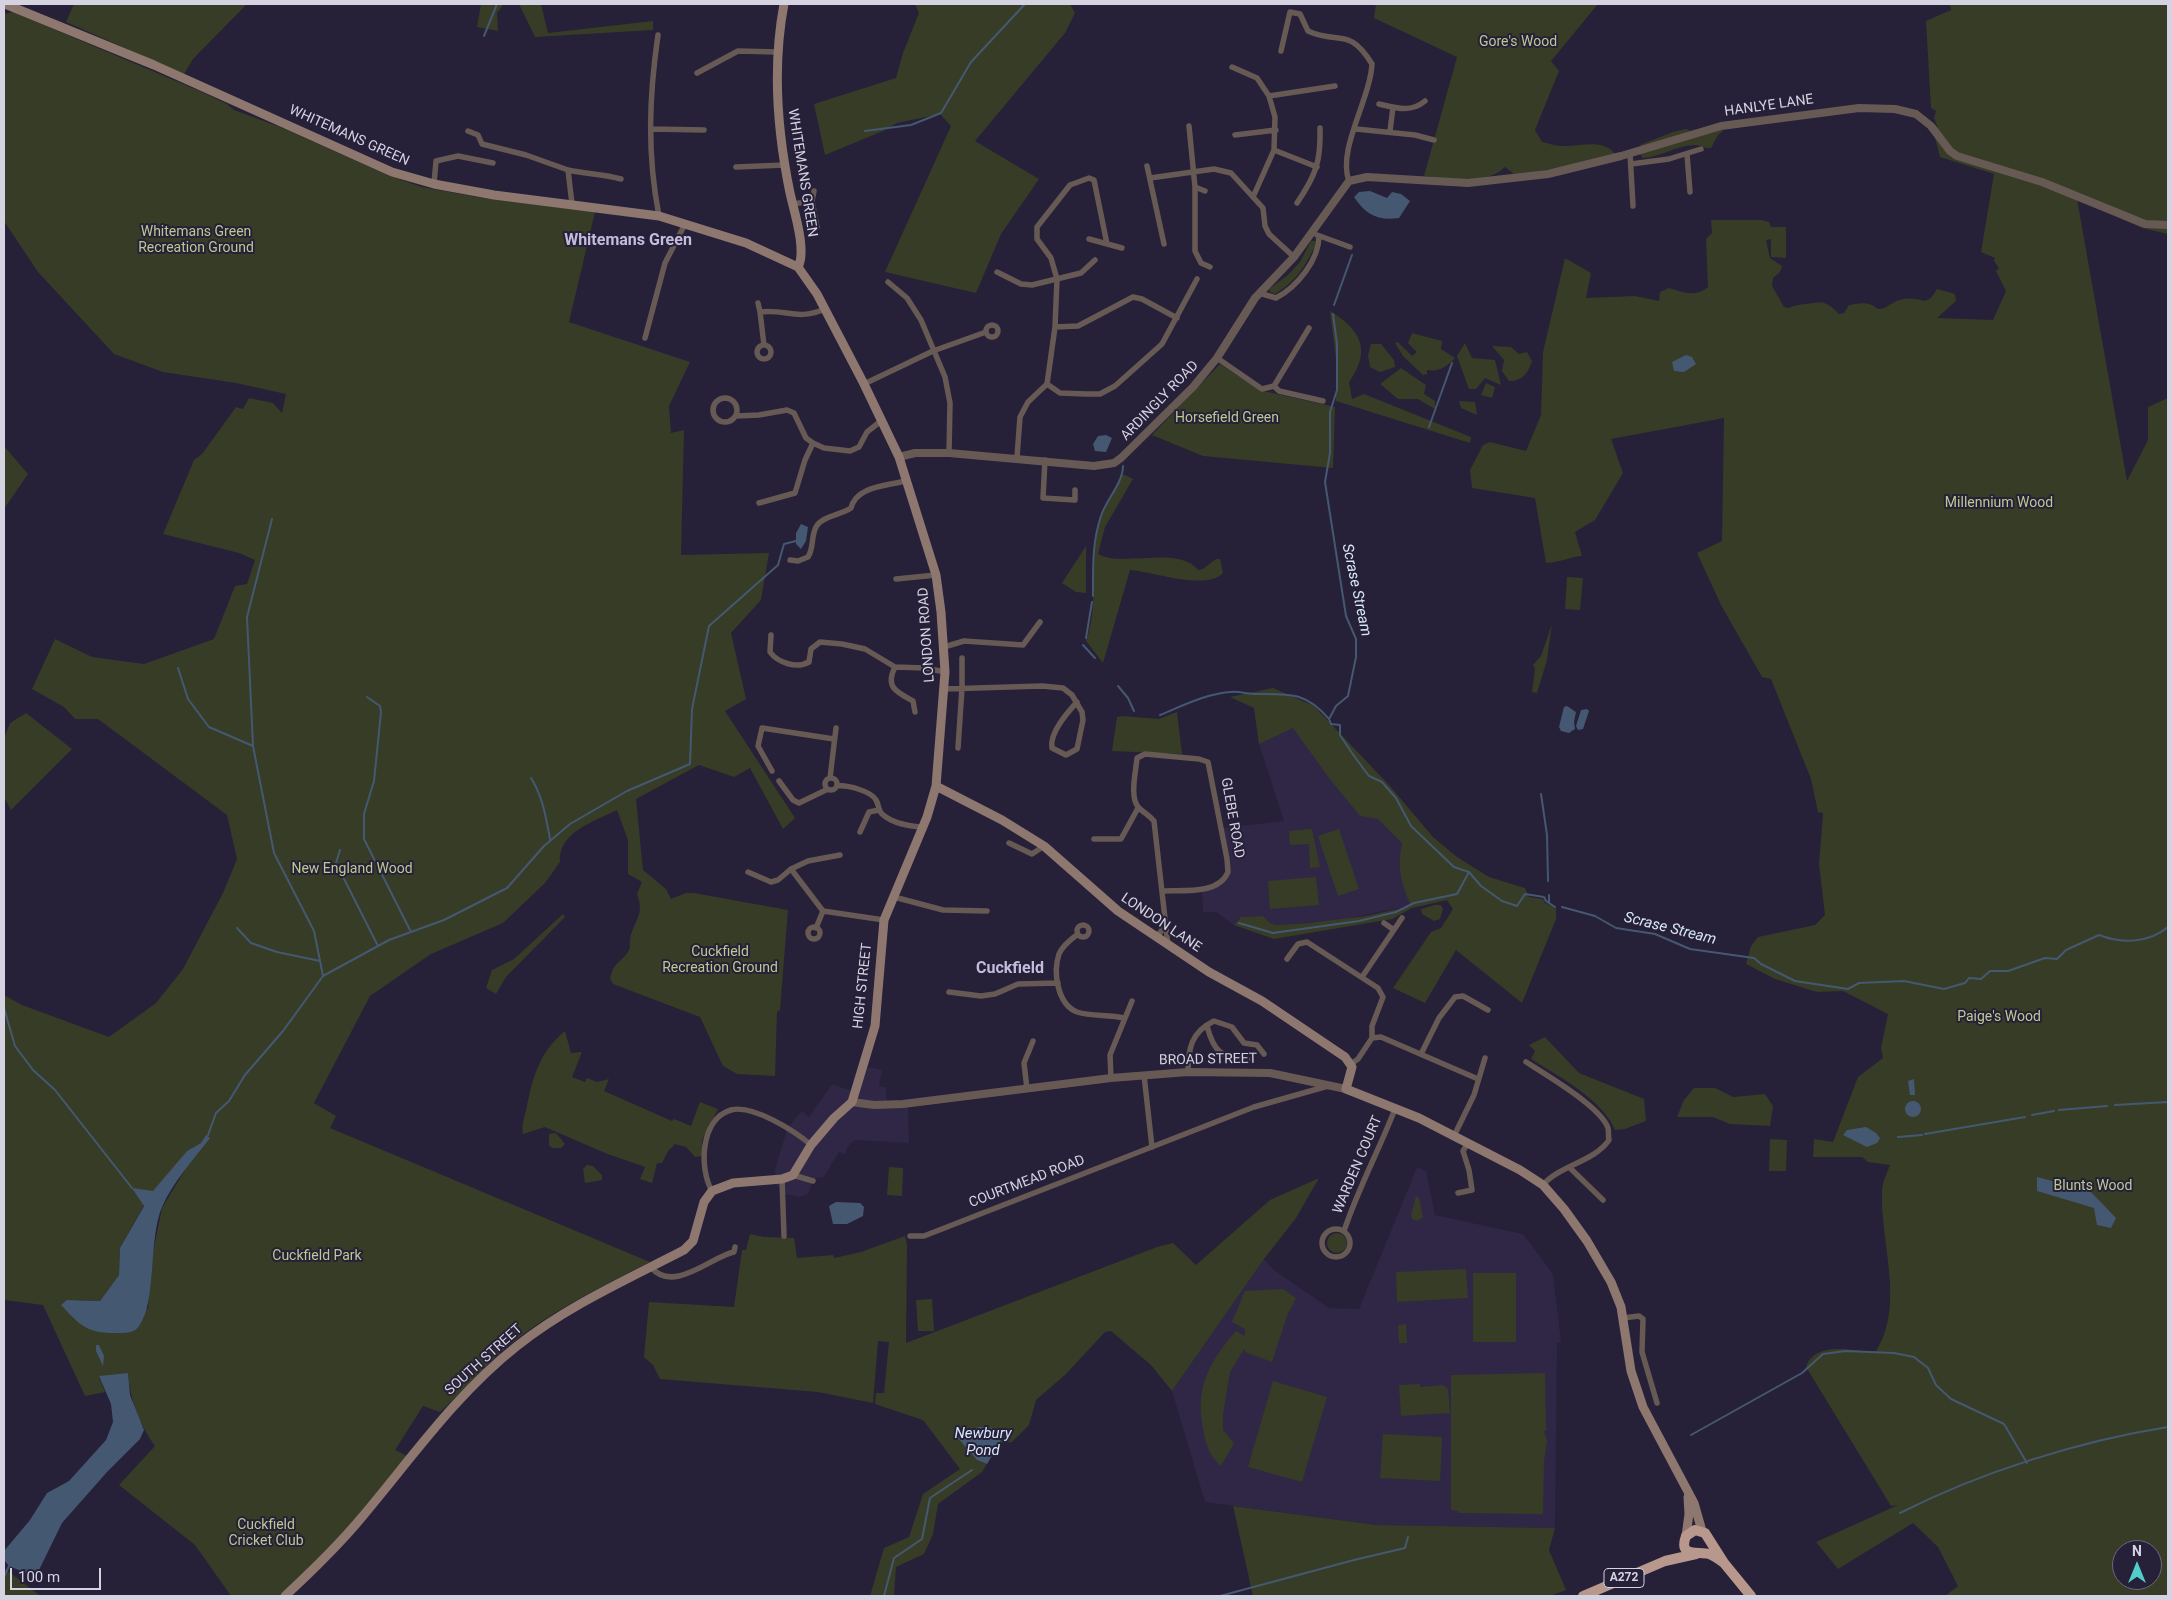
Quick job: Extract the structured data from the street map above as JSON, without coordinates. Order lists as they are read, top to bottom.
{
  "streets": {
    "highway": ["A272"],
    "main road": [
      "WHITEMANS GREEN",
      "LONDON ROAD",
      "LONDON LANE",
      "HIGH STREET",
      "BROAD STREET",
      "SOUTH STREET"
    ],
    "street": [
      "HANLYE LANE",
      "ARDINGLY ROAD",
      "GLEBE ROAD",
      "WARDEN COURT",
      "COURTMEAD ROAD"
    ]
  },
  "crossings": [
    ["HANLYE LANE", "ARDINGLY ROAD"],
    ["WHITEMANS GREEN", "ARDINGLY ROAD"],
    ["WHITEMANS GREEN", "LONDON ROAD"],
    ["ARDINGLY ROAD", "LONDON ROAD"],
    ["LONDON ROAD", "LONDON LANE"],
    ["LONDON ROAD", "HIGH STREET"],
    ["LONDON LANE", "HIGH STREET"],
    ["HIGH STREET", "BROAD STREET"],
    ["BROAD STREET", "WARDEN COURT"],
    ["BROAD STREET", "COURTMEAD ROAD"]
  ],
  "districts": ["Whitemans Green", "Cuckfield"],
  "water": ["Scrase Stream", "Newbury Pond"],
  "parks": [
    "Gore's Wood",
    "Whitemans Green Recreation Ground",
    "Horsefield Green",
    "Millennium Wood",
    "New England Wood",
    "Cuckfield Recreation Ground",
    "Paige's Wood",
    "Blunts Wood",
    "Cuckfield Park",
    "Cuckfield Cricket Club"
  ],
  "scale_bar": "100 m",
  "north": "top"
}
